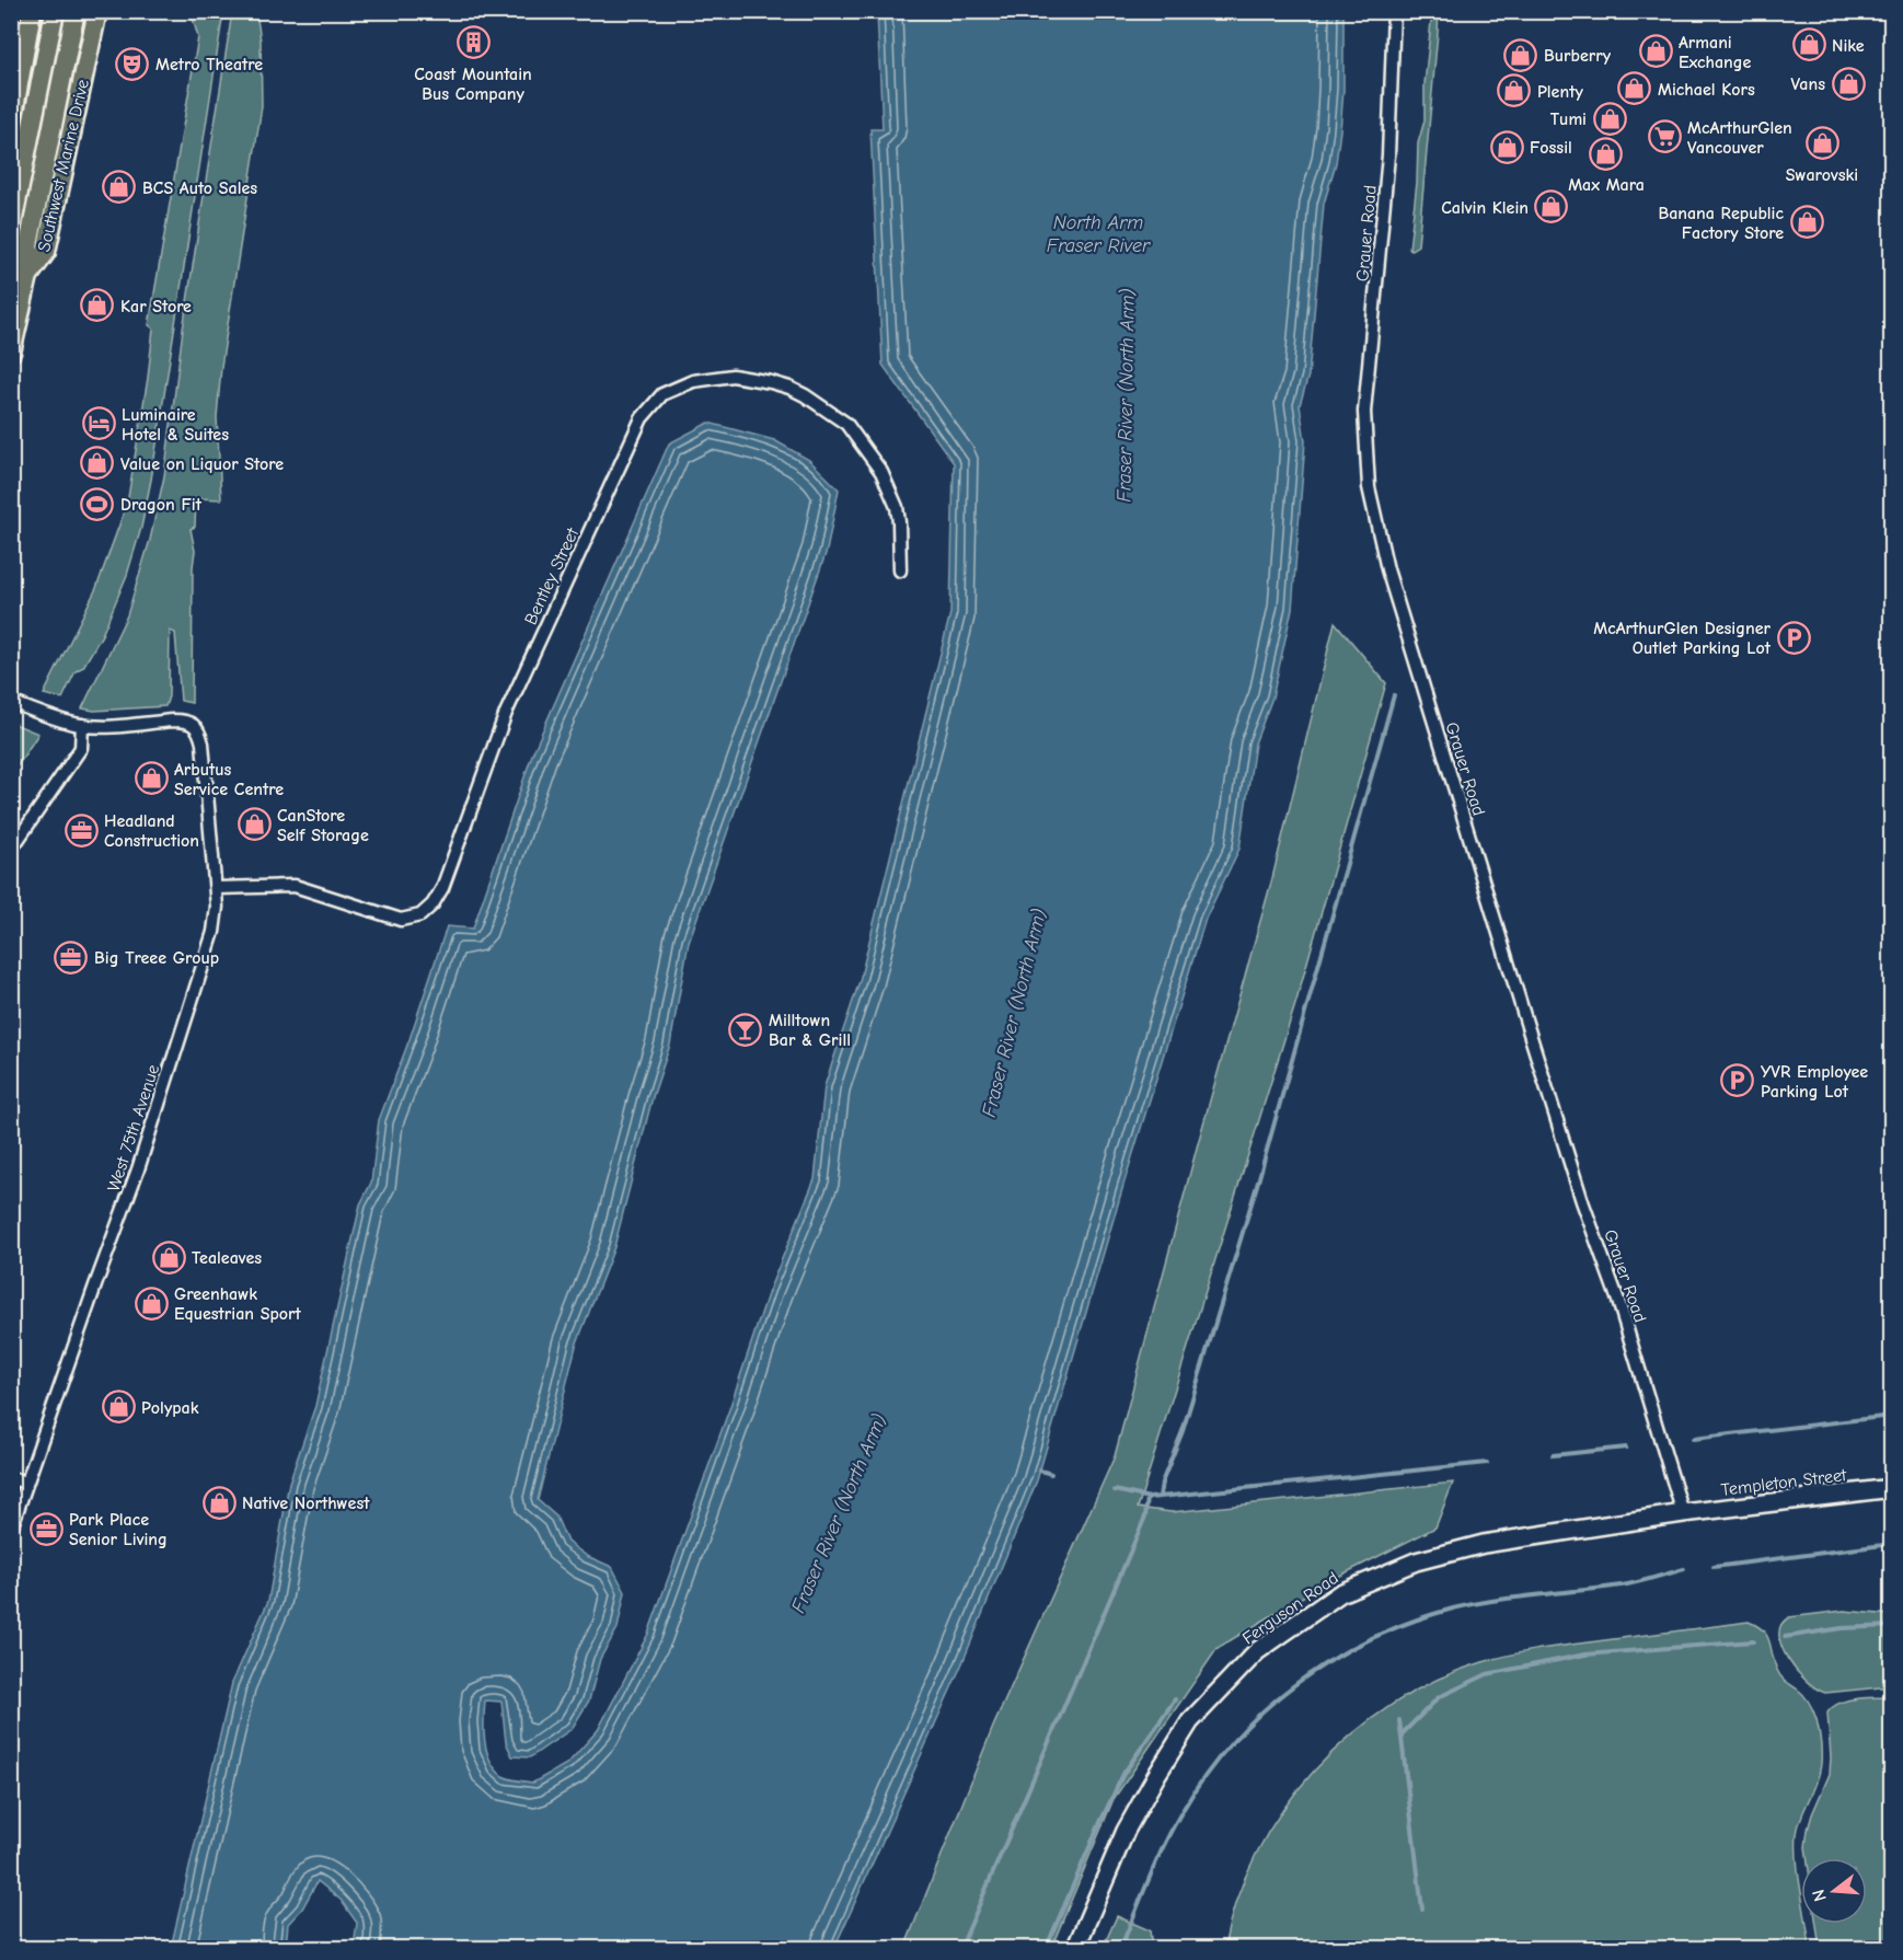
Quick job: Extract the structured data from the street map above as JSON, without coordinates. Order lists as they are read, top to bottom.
{
  "streets": {
    "main road": ["Southwest Marine Drive"],
    "street": [
      "Grauer Road",
      "Bentley Street",
      "West 75th Avenue",
      "Templeton Street",
      "Ferguson Road"
    ]
  },
  "crossings": [
    ["Grauer Road", "Templeton Street"],
    ["Grauer Road", "Ferguson Road"],
    ["Bentley Street", "West 75th Avenue"],
    ["Templeton Street", "Ferguson Road"]
  ],
  "water": ["North Arm Fraser River", "Fraser River (North Arm)"],
  "places": {
    "building": ["Coast Mountain Bus Company"],
    "shop": [
      "Nike",
      "Armani Exchange",
      "Burberry",
      "Vans",
      "Michael Kors",
      "Plenty",
      "Tumi",
      "Swarovski",
      "Fossil",
      "Max Mara",
      "BCS Auto Sales",
      "Calvin Klein",
      "Banana Republic Factory Store",
      "Kar Store",
      "Value on Liquor Store",
      "Arbutus Service Centre",
      "CanStore Self Storage",
      "Tealeaves",
      "Greenhawk Equestrian Sport",
      "Polypak",
      "Native Northwest"
    ],
    "theatre": ["Metro Theatre"],
    "supermarket": ["McArthurGlen Vancouver"],
    "hotel": ["Luminaire Hotel & Suites"],
    "sports": ["Dragon Fit"],
    "parking": ["McArthurGlen Designer Outlet Parking Lot", "YVR Employee Parking Lot"],
    "office": ["Headland Construction", "Big Treee Group", "Park Place Senior Living"],
    "bar": ["Milltown Bar & Grill"]
  },
  "north": "left"
}
